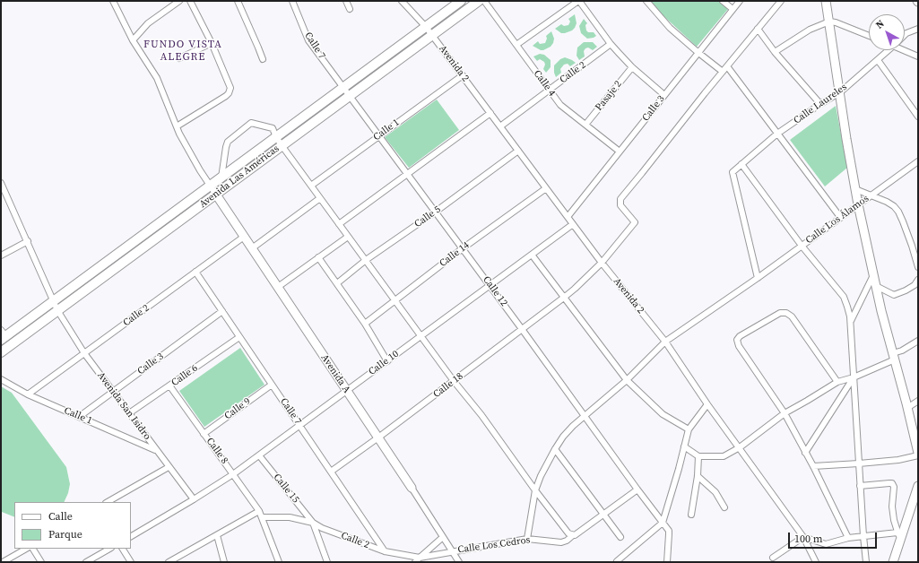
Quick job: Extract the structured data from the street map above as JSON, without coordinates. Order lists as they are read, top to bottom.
{
  "streets": {
    "main road": ["Avenida Las Américas"],
    "street": [
      "Calle 7",
      "Avenida 2",
      "Calle 2",
      "Calle 4",
      "Pasaje 2",
      "Calle Laureles",
      "Calle 3",
      "Calle 1",
      "Calle 5",
      "Calle Los Álamos",
      "Calle 14",
      "Calle 12",
      "Calle 10",
      "Avenida A",
      "Calle 6",
      "Calle 18",
      "Avenida San Isidro",
      "Calle 9",
      "Calle 8",
      "Calle 15",
      "Calle Los Cedros"
    ]
  },
  "crossings": [
    ["Calle 7", "Calle 2"],
    ["Calle 7", "Calle 3"],
    ["Calle 7", "Avenida Las Américas"],
    ["Calle 7", "Calle 12"],
    ["Calle 7", "Calle 10"],
    ["Calle 7", "Calle 6"],
    ["Calle 7", "Calle 18"],
    ["Calle 7", "Calle 9"],
    ["Avenida 2", "Calle 2"],
    ["Avenida 2", "Calle 3"],
    ["Avenida 2", "Calle 1"],
    ["Avenida 2", "Avenida Las Américas"],
    ["Avenida 2", "Calle 5"],
    ["Avenida 2", "Calle Los Álamos"],
    ["Avenida 2", "Calle 14"],
    ["Avenida 2", "Calle 10"],
    ["Avenida 2", "Calle 18"],
    ["Calle 2", "Calle 4"],
    ["Calle 2", "Calle 1"],
    ["Calle 2", "Avenida A"],
    ["Calle 2", "Avenida San Isidro"],
    ["Calle 2", "Calle 8"],
    ["Calle 2", "Calle 15"],
    ["Calle 2", "Calle Los Cedros"],
    ["Calle 4", "Pasaje 2"],
    ["Calle 4", "Calle 3"],
    ["Calle 3", "Calle 1"],
    ["Calle 3", "Avenida San Isidro"],
    ["Calle 1", "Calle 12"],
    ["Calle 1", "Avenida San Isidro"],
    ["Avenida Las Américas", "Calle 12"],
    ["Avenida Las Américas", "Avenida A"],
    ["Avenida Las Américas", "Avenida San Isidro"],
    ["Calle 5", "Calle 12"],
    ["Calle Los Álamos", "Calle 12"],
    ["Calle Los Álamos", "Calle Los Cedros"],
    ["Calle 14", "Calle 12"],
    ["Calle 12", "Calle 10"],
    ["Calle 12", "Calle 18"],
    ["Calle 12", "Calle Los Cedros"],
    ["Calle 10", "Avenida A"],
    ["Calle 10", "Avenida San Isidro"],
    ["Calle 10", "Calle 8"],
    ["Calle 10", "Calle 15"],
    ["Avenida A", "Calle 18"],
    ["Avenida A", "Calle Los Cedros"],
    ["Calle 6", "Avenida San Isidro"],
    ["Calle 6", "Calle 8"],
    ["Calle 9", "Calle 8"]
  ],
  "districts": ["FUNDO VISTA ALEGRE"],
  "legend": ["Calle", "Parque"],
  "scale_bar": "100 m",
  "north": "top left"
}
